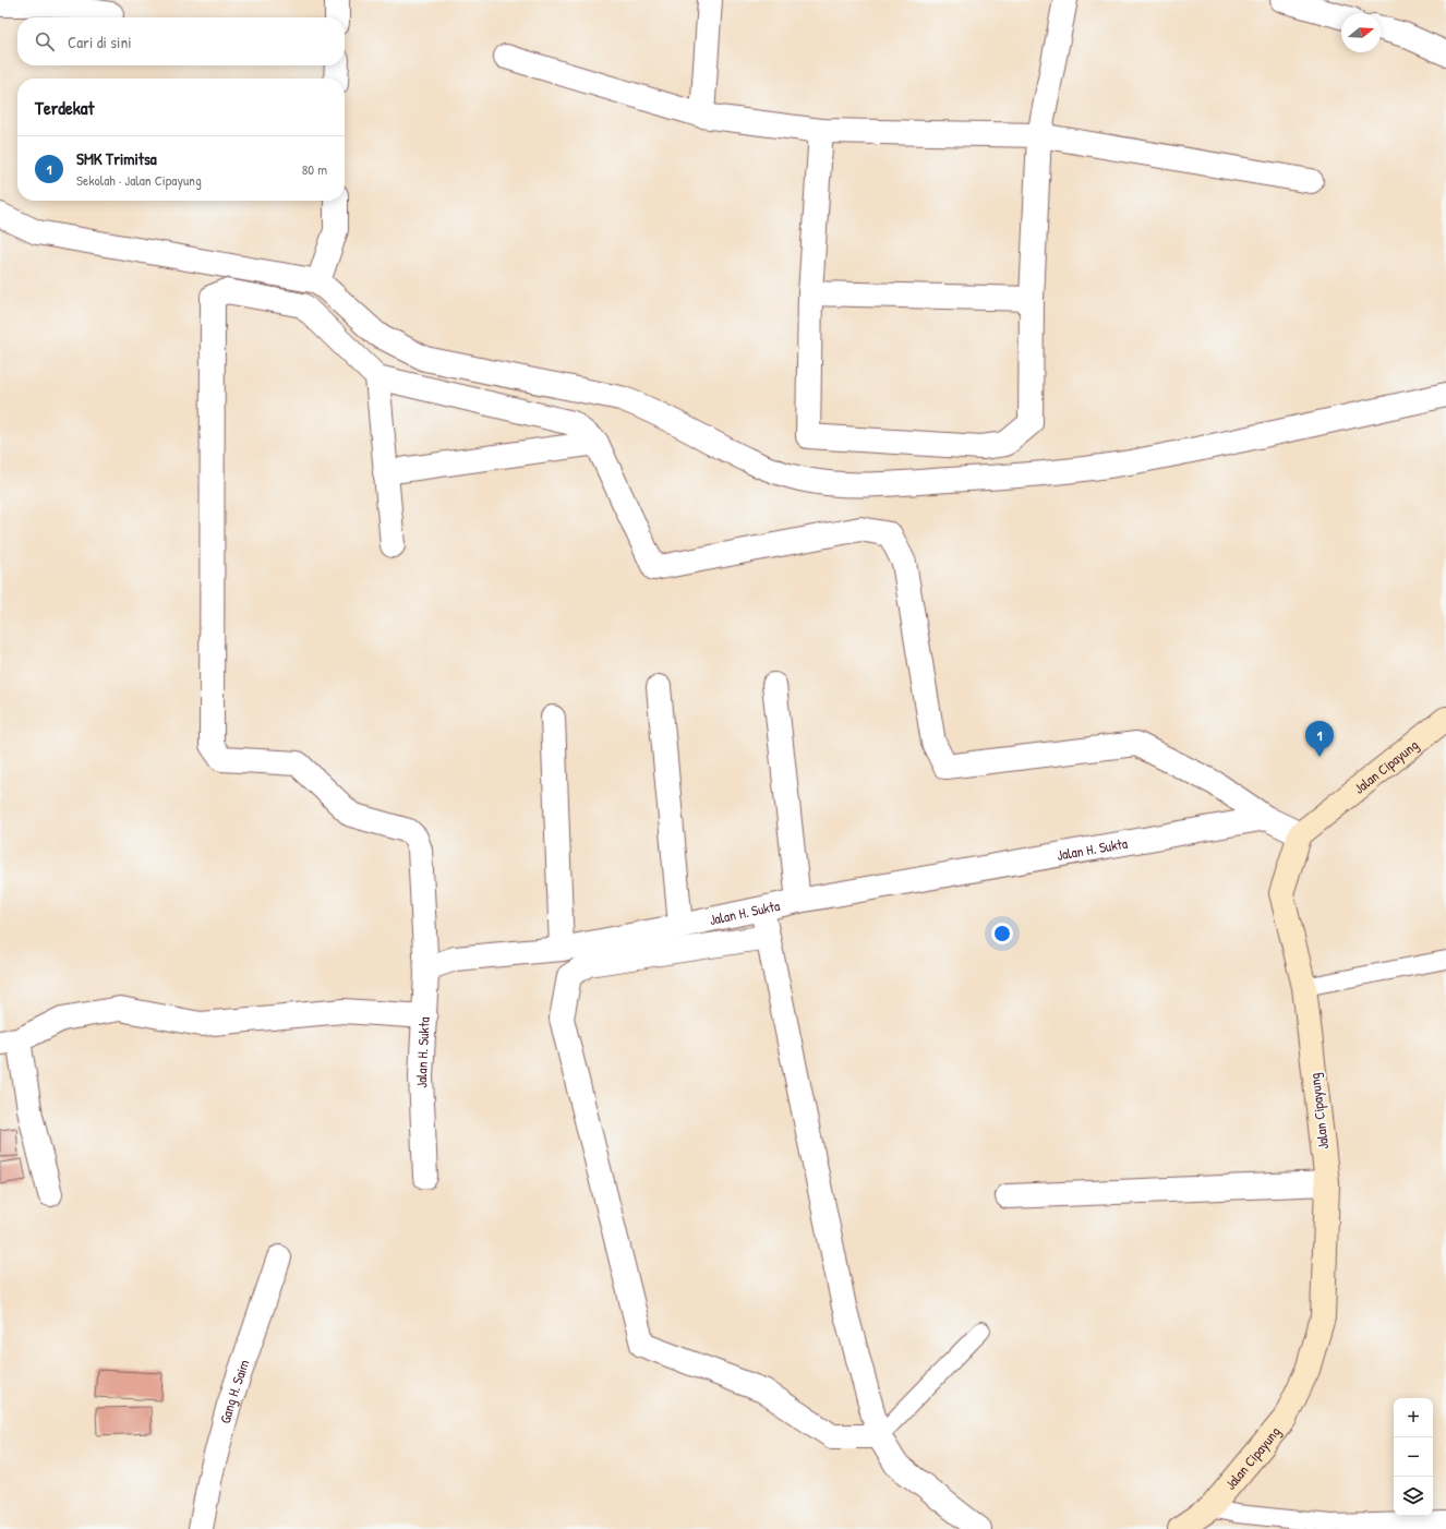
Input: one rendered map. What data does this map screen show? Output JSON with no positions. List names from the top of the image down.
{
  "streets": {
    "main road": ["Jalan Cipayung"],
    "street": ["Jalan H. Sukta", "Gang H. Saim"]
  },
  "north": "right",
  "page": {
    "search": "Cari di sini",
    "heading": "Terdekat",
    "list": [
      {
        "mark": "1",
        "name": "SMK Trimitsa",
        "note": "Sekolah · Jalan Cipayung",
        "value": "80 m"
      }
    ],
    "pins": "1",
    "map_buttons": ["+", "−"]
  }
}
